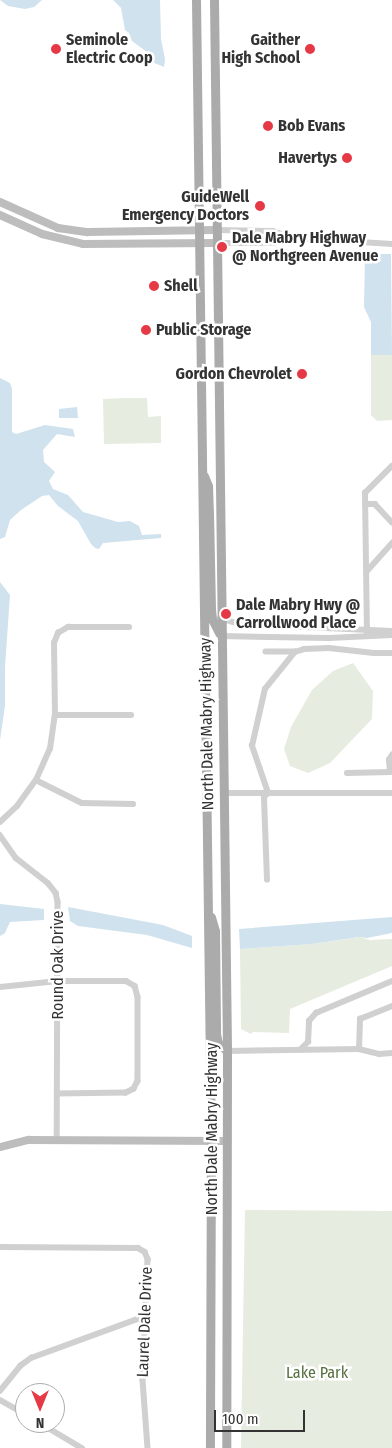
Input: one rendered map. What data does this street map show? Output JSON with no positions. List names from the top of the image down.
{
  "streets": {
    "main road": ["North Dale Mabry Highway"],
    "street": ["Round Oak Drive", "Laurel Dale Drive"]
  },
  "parks": ["Lake Park"],
  "places": [
    "Seminole Electric Coop",
    "Gaither High School",
    "Bob Evans",
    "Havertys",
    "GuideWell Emergency Doctors",
    "Dale Mabry Highway @ Northgreen Avenue",
    "Shell",
    "Public Storage",
    "Gordon Chevrolet",
    "Dale Mabry Hwy @ Carrollwood Place"
  ],
  "scale_bar": "100 m",
  "north": "bottom"
}
